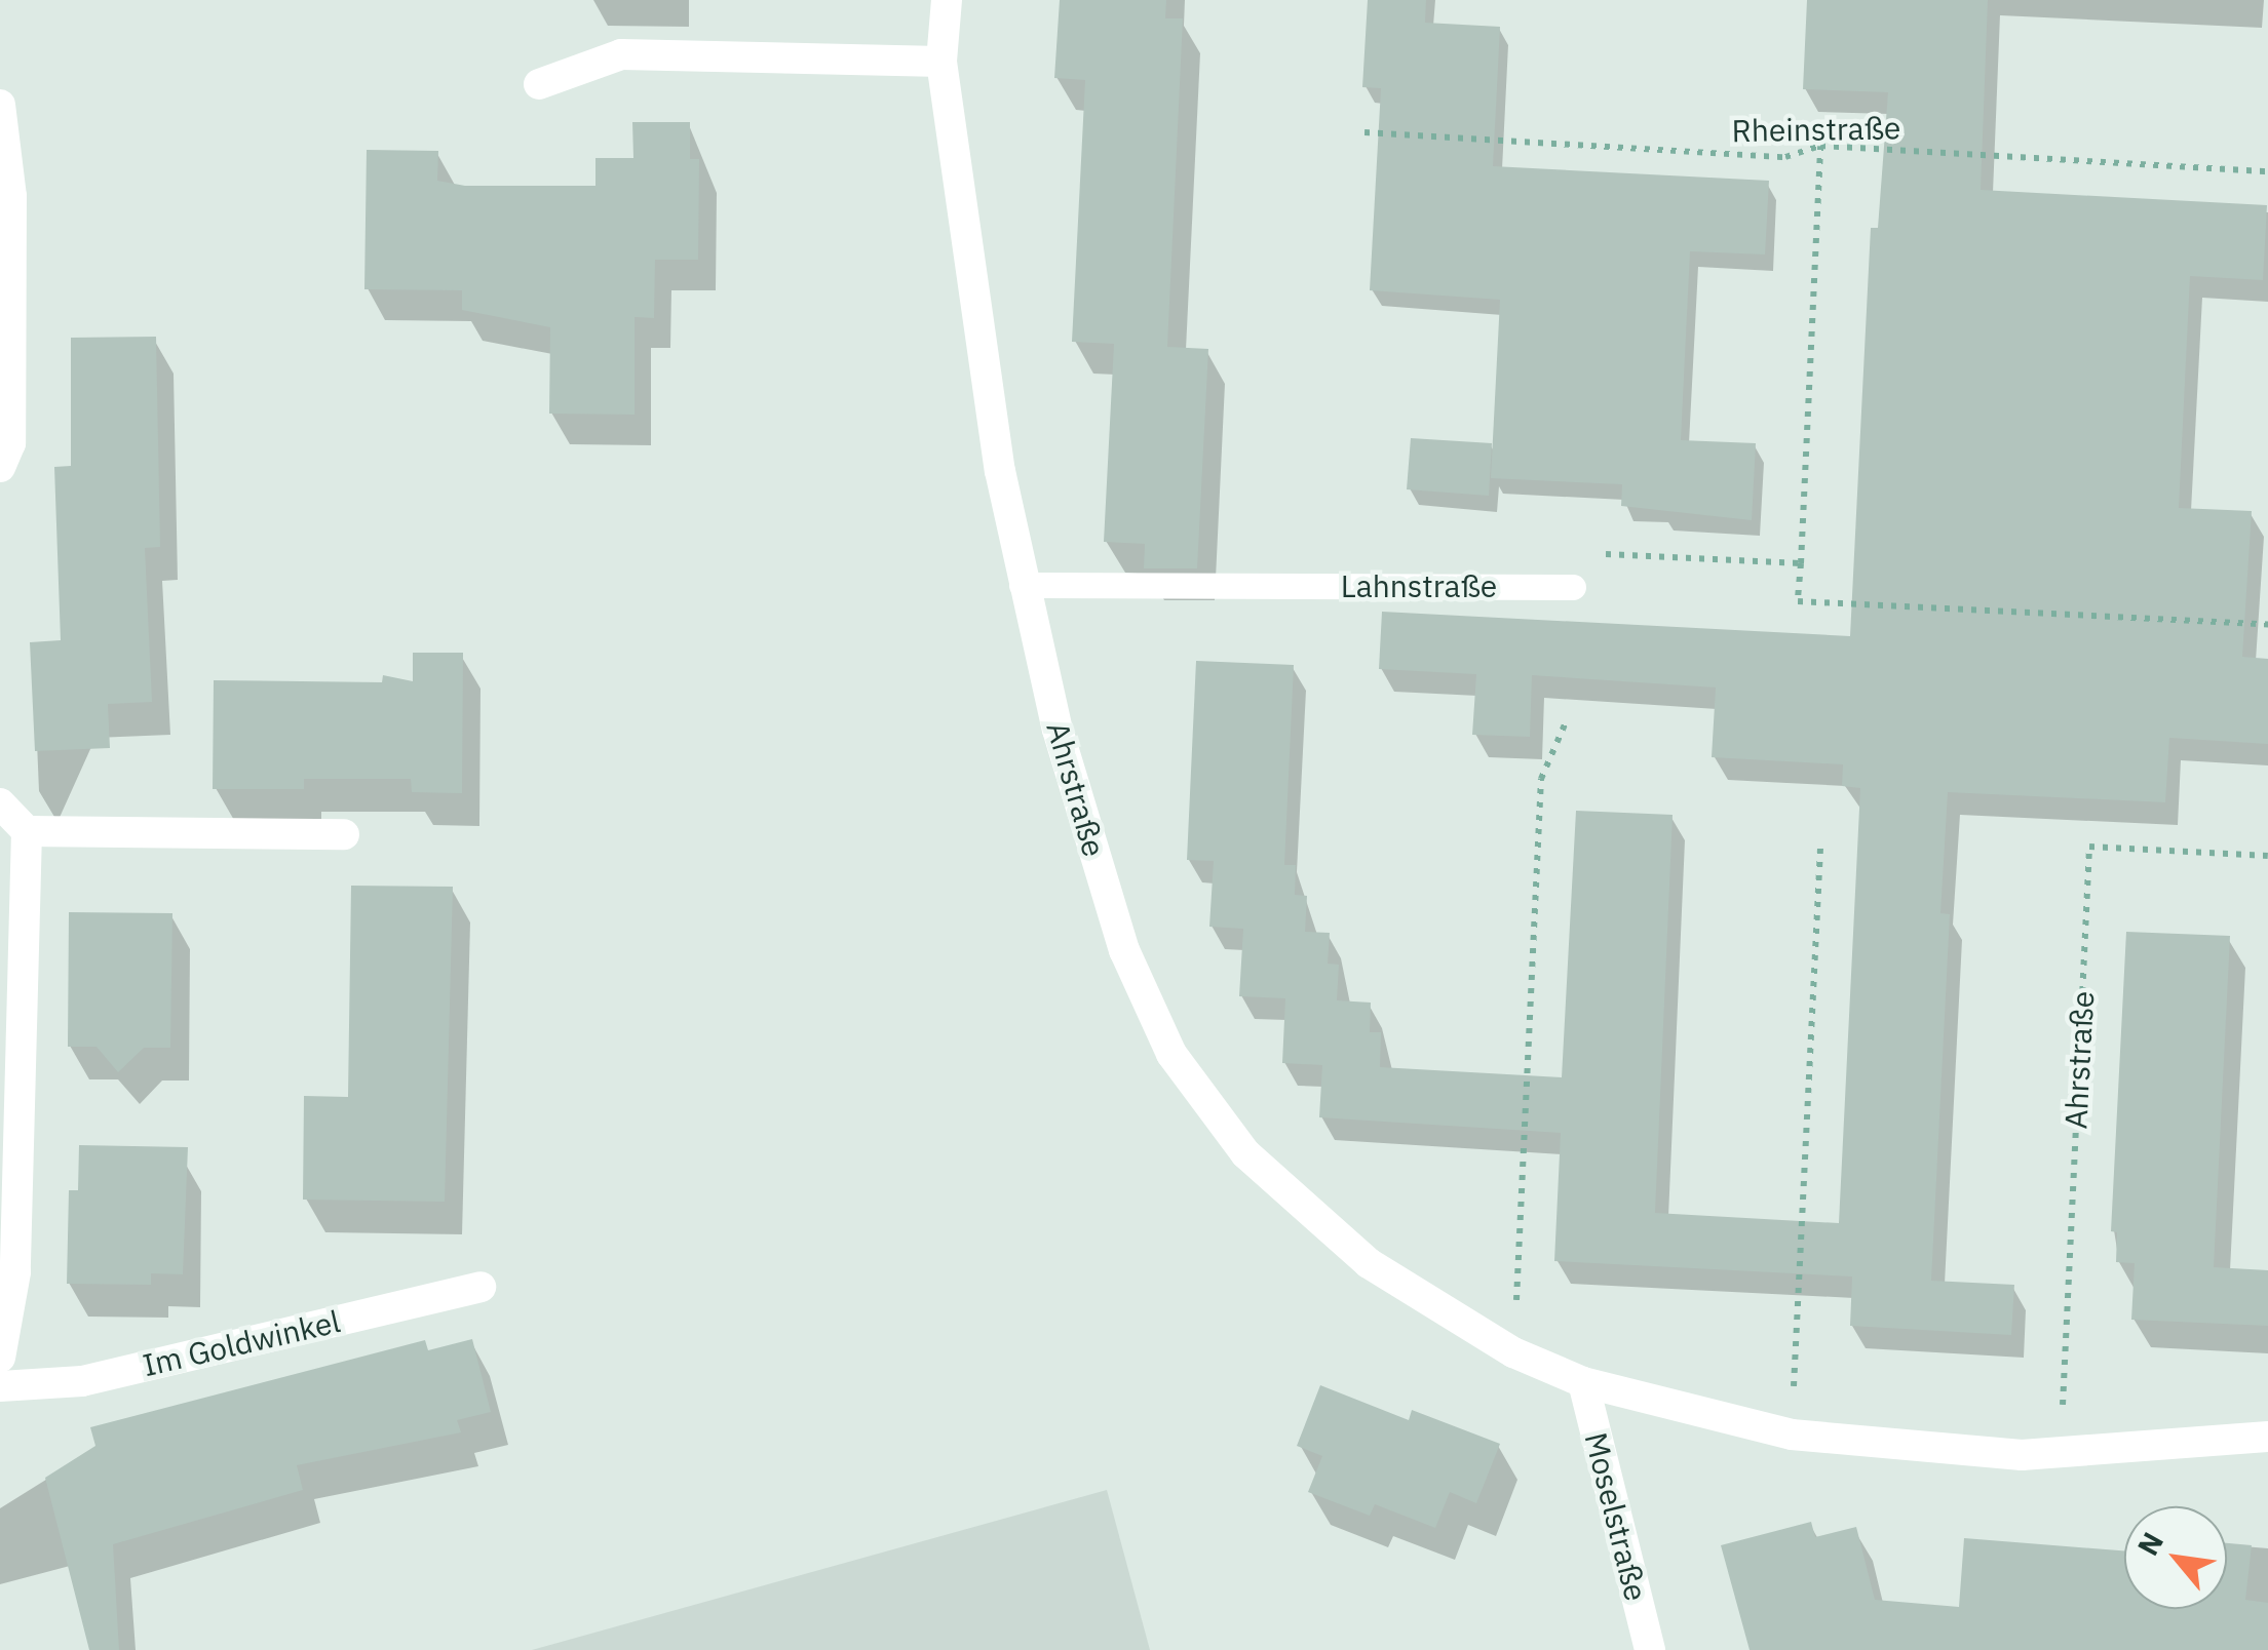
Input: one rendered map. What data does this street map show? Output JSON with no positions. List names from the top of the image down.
{
  "streets": {
    "street": ["Ahrstraße", "Im Goldwinkel", "Moselstraße"],
    "lane": ["Lahnstraße"],
    "path": ["Rheinstraße"]
  },
  "crossings": [
    ["Lahnstraße", "Ahrstraße"],
    ["Ahrstraße", "Moselstraße"]
  ],
  "north": "top left"
}
